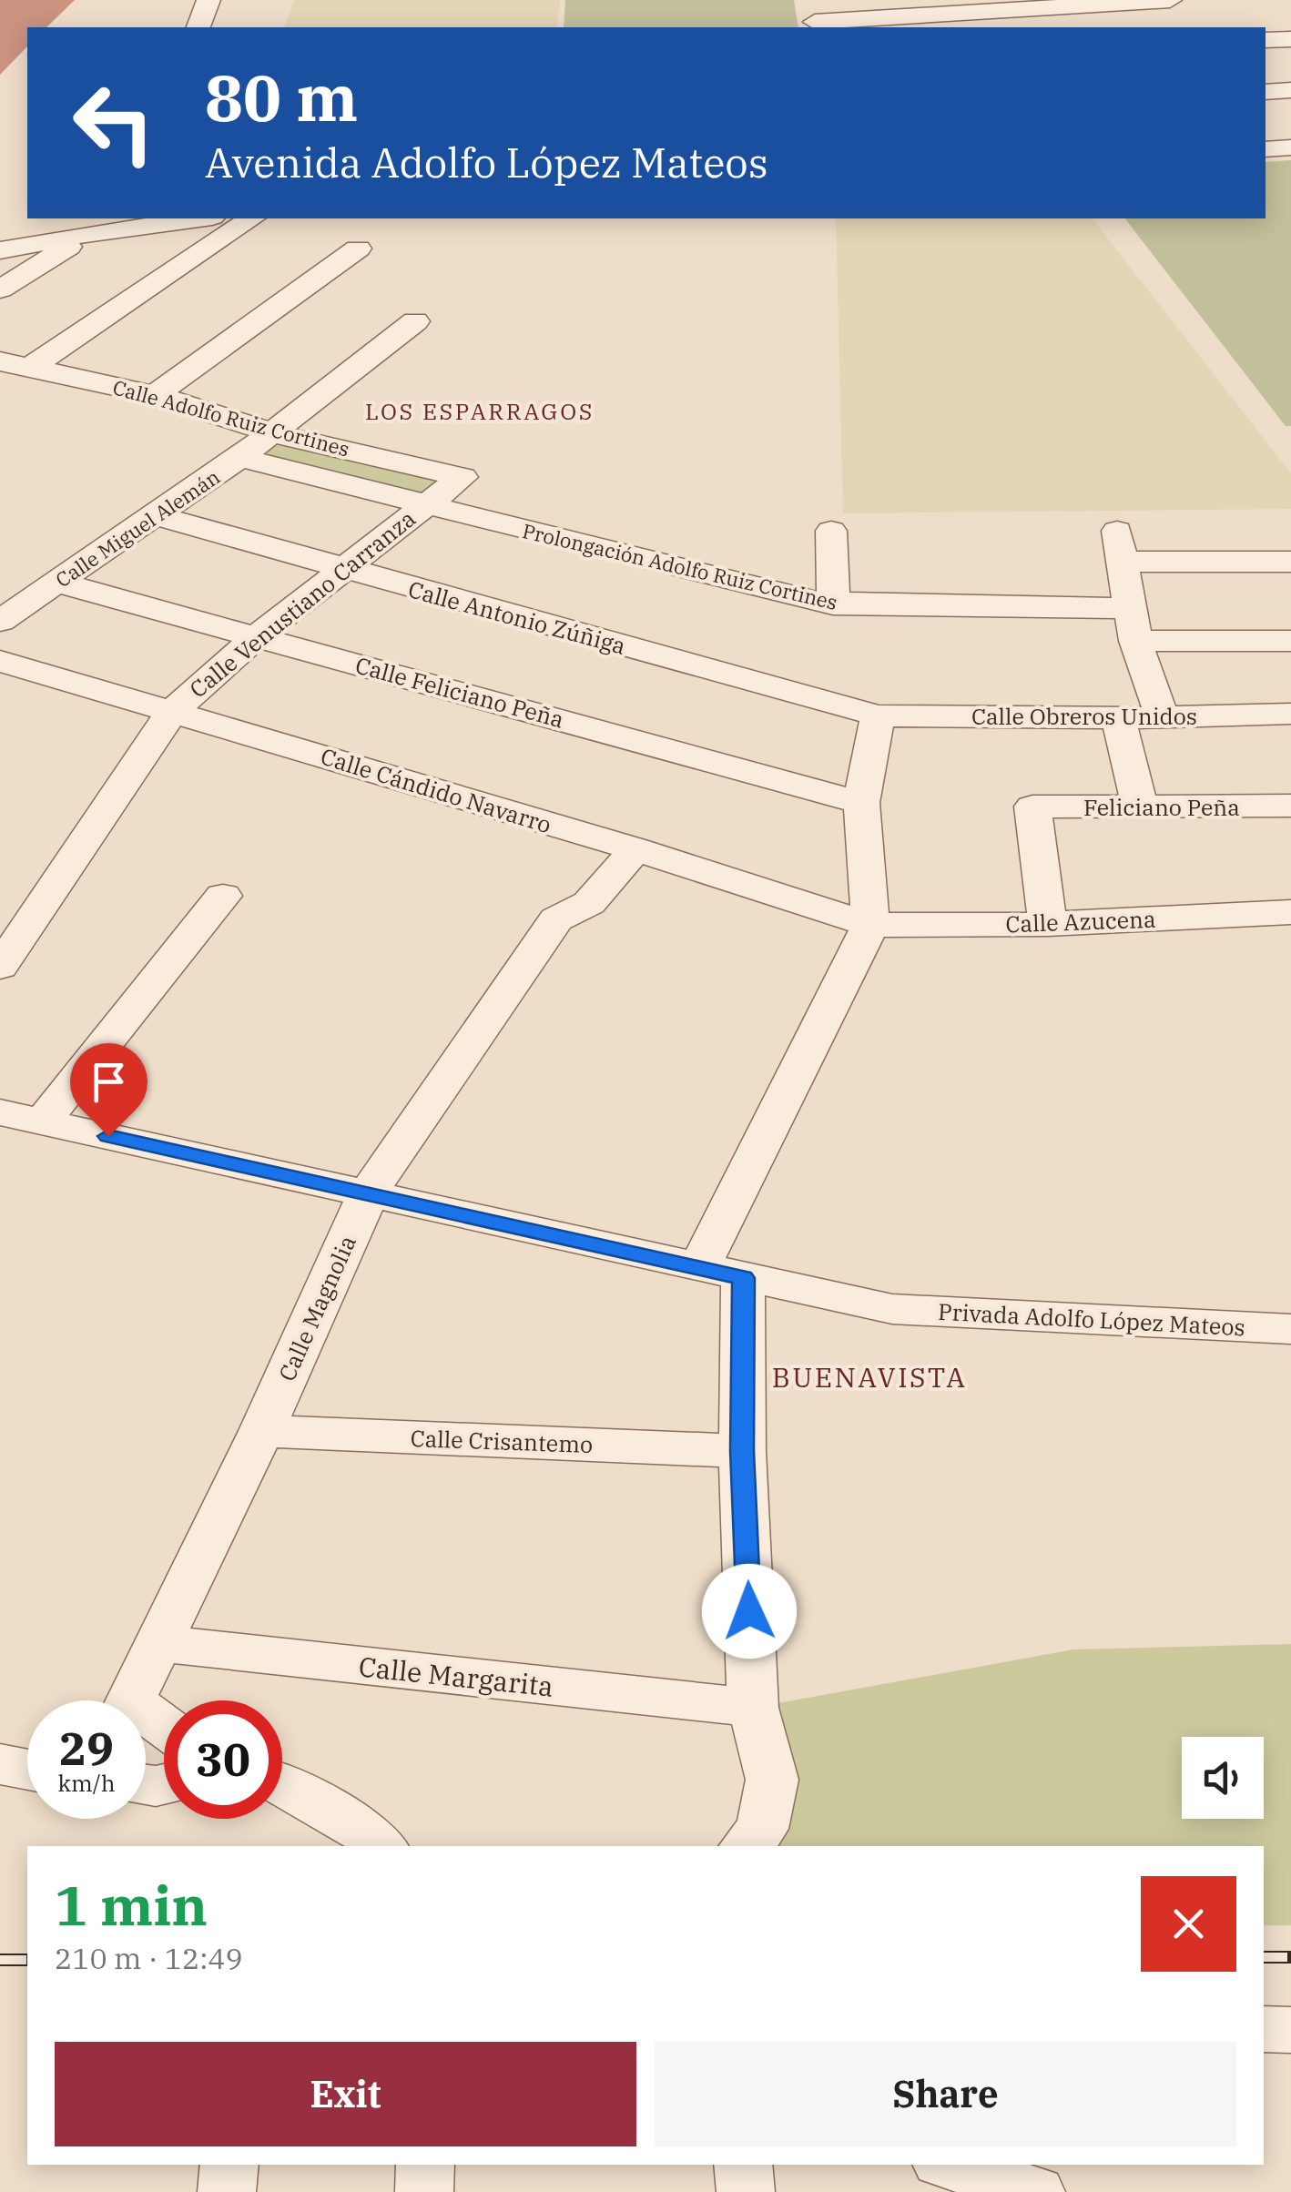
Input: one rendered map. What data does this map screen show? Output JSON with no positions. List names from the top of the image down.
{
  "streets": {
    "street": [
      "Calle Adolfo Ruiz Cortines",
      "Calle Miguel Alemán",
      "Prolongación Adolfo Ruiz Cortines",
      "Calle Venustiano Carranza",
      "Calle Antonio Zúñiga",
      "Calle Feliciano Peña",
      "Calle Obreros Unidos",
      "Calle Cándido Navarro",
      "Feliciano Peña",
      "Calle Azucena",
      "Calle Magnolia",
      "Privada Adolfo López Mateos",
      "Calle Crisantemo",
      "Calle Margarita"
    ]
  },
  "crossings": [
    ["Calle Adolfo Ruiz Cortines", "Calle Miguel Alemán"],
    ["Calle Adolfo Ruiz Cortines", "Calle Venustiano Carranza"],
    ["Calle Miguel Alemán", "Prolongación Adolfo Ruiz Cortines"],
    ["Calle Miguel Alemán", "Calle Antonio Zúñiga"],
    ["Calle Miguel Alemán", "Calle Feliciano Peña"],
    ["Prolongación Adolfo Ruiz Cortines", "Calle Venustiano Carranza"],
    ["Calle Venustiano Carranza", "Calle Antonio Zúñiga"],
    ["Calle Venustiano Carranza", "Calle Feliciano Peña"],
    ["Calle Venustiano Carranza", "Calle Cándido Navarro"],
    ["Calle Antonio Zúñiga", "Calle Obreros Unidos"],
    ["Calle Cándido Navarro", "Calle Azucena"],
    ["Calle Cándido Navarro", "Calle Magnolia"],
    ["Feliciano Peña", "Calle Azucena"],
    ["Calle Magnolia", "Privada Adolfo López Mateos"],
    ["Calle Magnolia", "Calle Crisantemo"],
    ["Calle Magnolia", "Calle Margarita"]
  ],
  "districts": ["LOS ESPARRAGOS", "BUENAVISTA"],
  "page": {
    "turn": ["80 m", "Avenida Adolfo López Mateos"],
    "speed": "29 km/h",
    "limit": "30",
    "heading": ["1 min", "210 m · 12:49"],
    "buttons": ["Exit", "Share"]
  }
}
